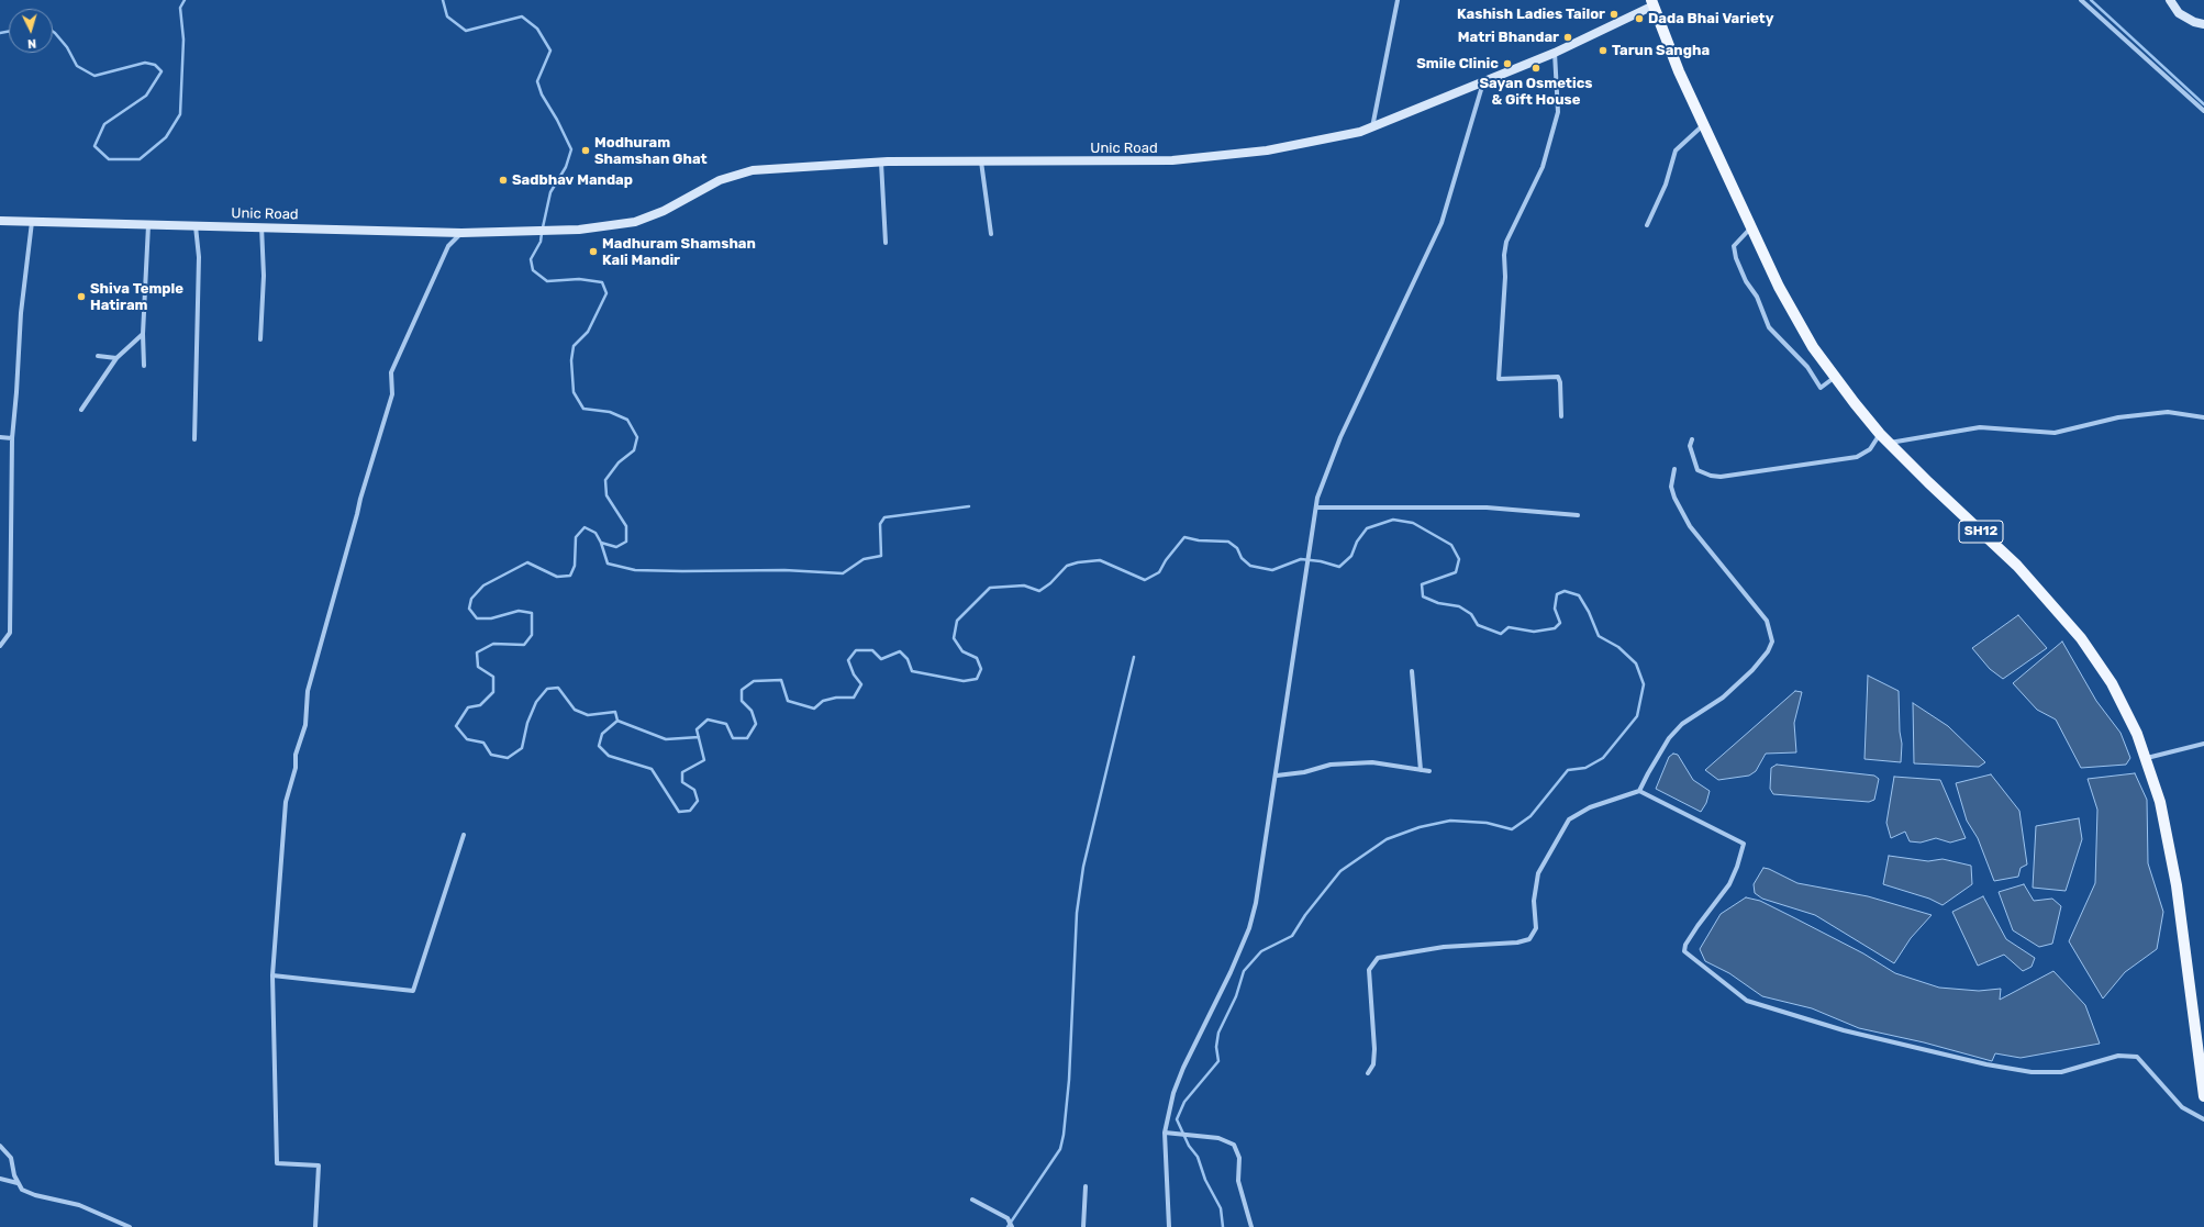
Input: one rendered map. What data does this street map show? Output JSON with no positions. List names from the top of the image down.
{
  "streets": {
    "main road": ["Unic Road", "SH12"]
  },
  "crossings": [
    ["Unic Road", "SH12"]
  ],
  "places": [
    "Kashish Ladies Tailor",
    "Dada Bhai Variety",
    "Matri Bhandar",
    "Tarun Sangha",
    "Smile Clinic",
    "Sayan Osmetics & Gift House",
    "Modhuram Shamshan Ghat",
    "Sadbhav Mandap",
    "Madhuram Shamshan Kali Mandir",
    "Shiva Temple Hatiram"
  ],
  "north": "bottom"
}
